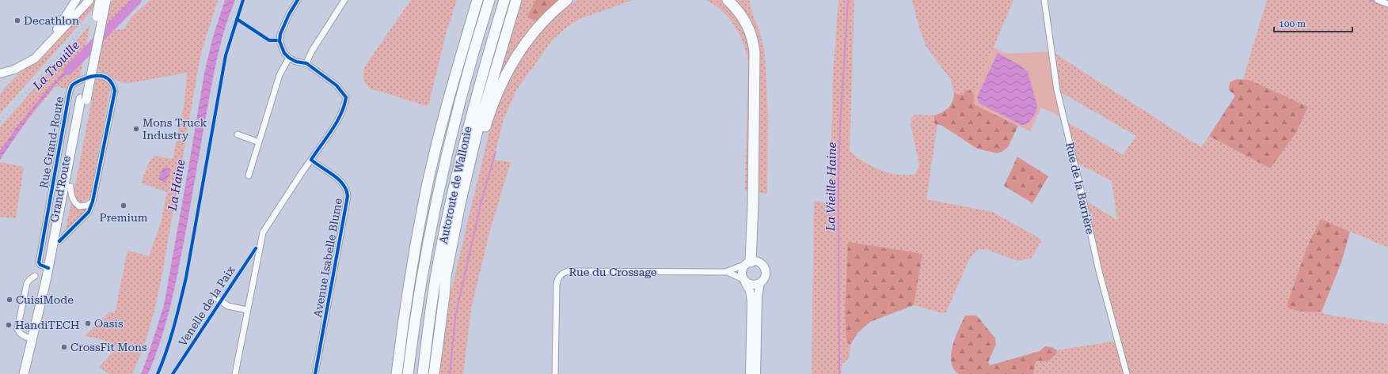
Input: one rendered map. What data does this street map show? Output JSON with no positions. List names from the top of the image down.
{
  "streets": {
    "highway": ["Autoroute de Wallonie"],
    "main road": ["Grand'Route"],
    "street": [
      "Rue Grand-Route",
      "Rue de la Barrière",
      "Avenue Isabelle Blume",
      "Rue du Crossage"
    ],
    "cycle path": ["Venelle de la Paix"]
  },
  "crossings": [
    ["Rue Grand-Route", "Grand'Route"]
  ],
  "water": ["La Trouille", "La Haine", "La Vieille Haine"],
  "places": [
    "Decathlon",
    "Mons Truck Industry",
    "Premium",
    "CuisiMode",
    "Oasis",
    "HandiTECH",
    "CrossFit Mons"
  ],
  "scale_bar": "100 m"
}
